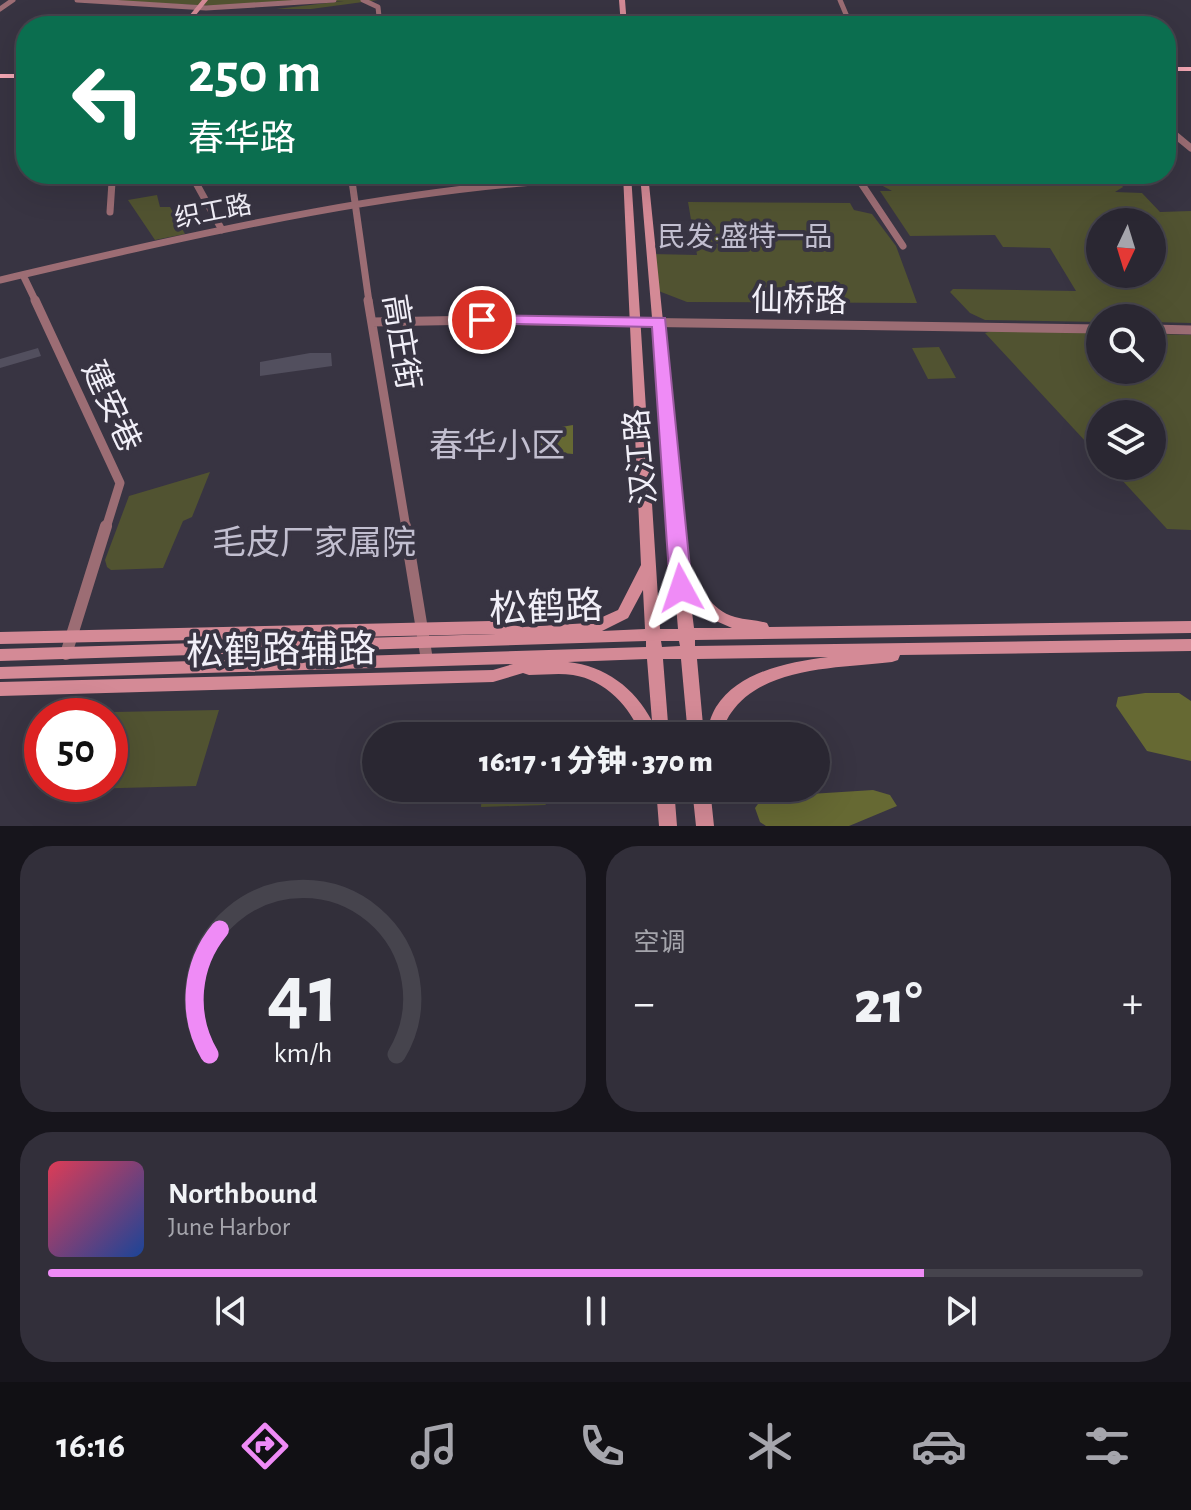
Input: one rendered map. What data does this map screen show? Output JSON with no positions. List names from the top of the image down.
{
  "streets": {
    "main road": ["汉江路", "松鹤路", "松鹤路辅路"],
    "street": [
      "织工路",
      "仙桥路",
      "高庄街",
      "建安巷"
    ]
  },
  "crossings": [
    ["织工路", "高庄街"],
    ["织工路", "建安巷"],
    ["仙桥路", "高庄街"],
    ["仙桥路", "汉江路"],
    ["高庄街", "松鹤路"],
    ["高庄街", "松鹤路辅路"],
    ["建安巷", "松鹤路"],
    ["建安巷", "松鹤路辅路"],
    ["汉江路", "松鹤路"],
    ["松鹤路", "松鹤路辅路"]
  ],
  "districts": ["民发·盛特一品", "春华小区", "毛皮厂家属院"],
  "north": "bottom",
  "page": {
    "turn": ["250 m", "春华路"],
    "limit": "50",
    "trip": "16:17 · 1 分钟 · 370 m",
    "tile": "空调",
    "heat": ["−", "21°", "+"],
    "song": ["Northbound", "June Harbor"],
    "tabs": "16:16",
    "gauge": ["41", "km/h"]
  }
}
